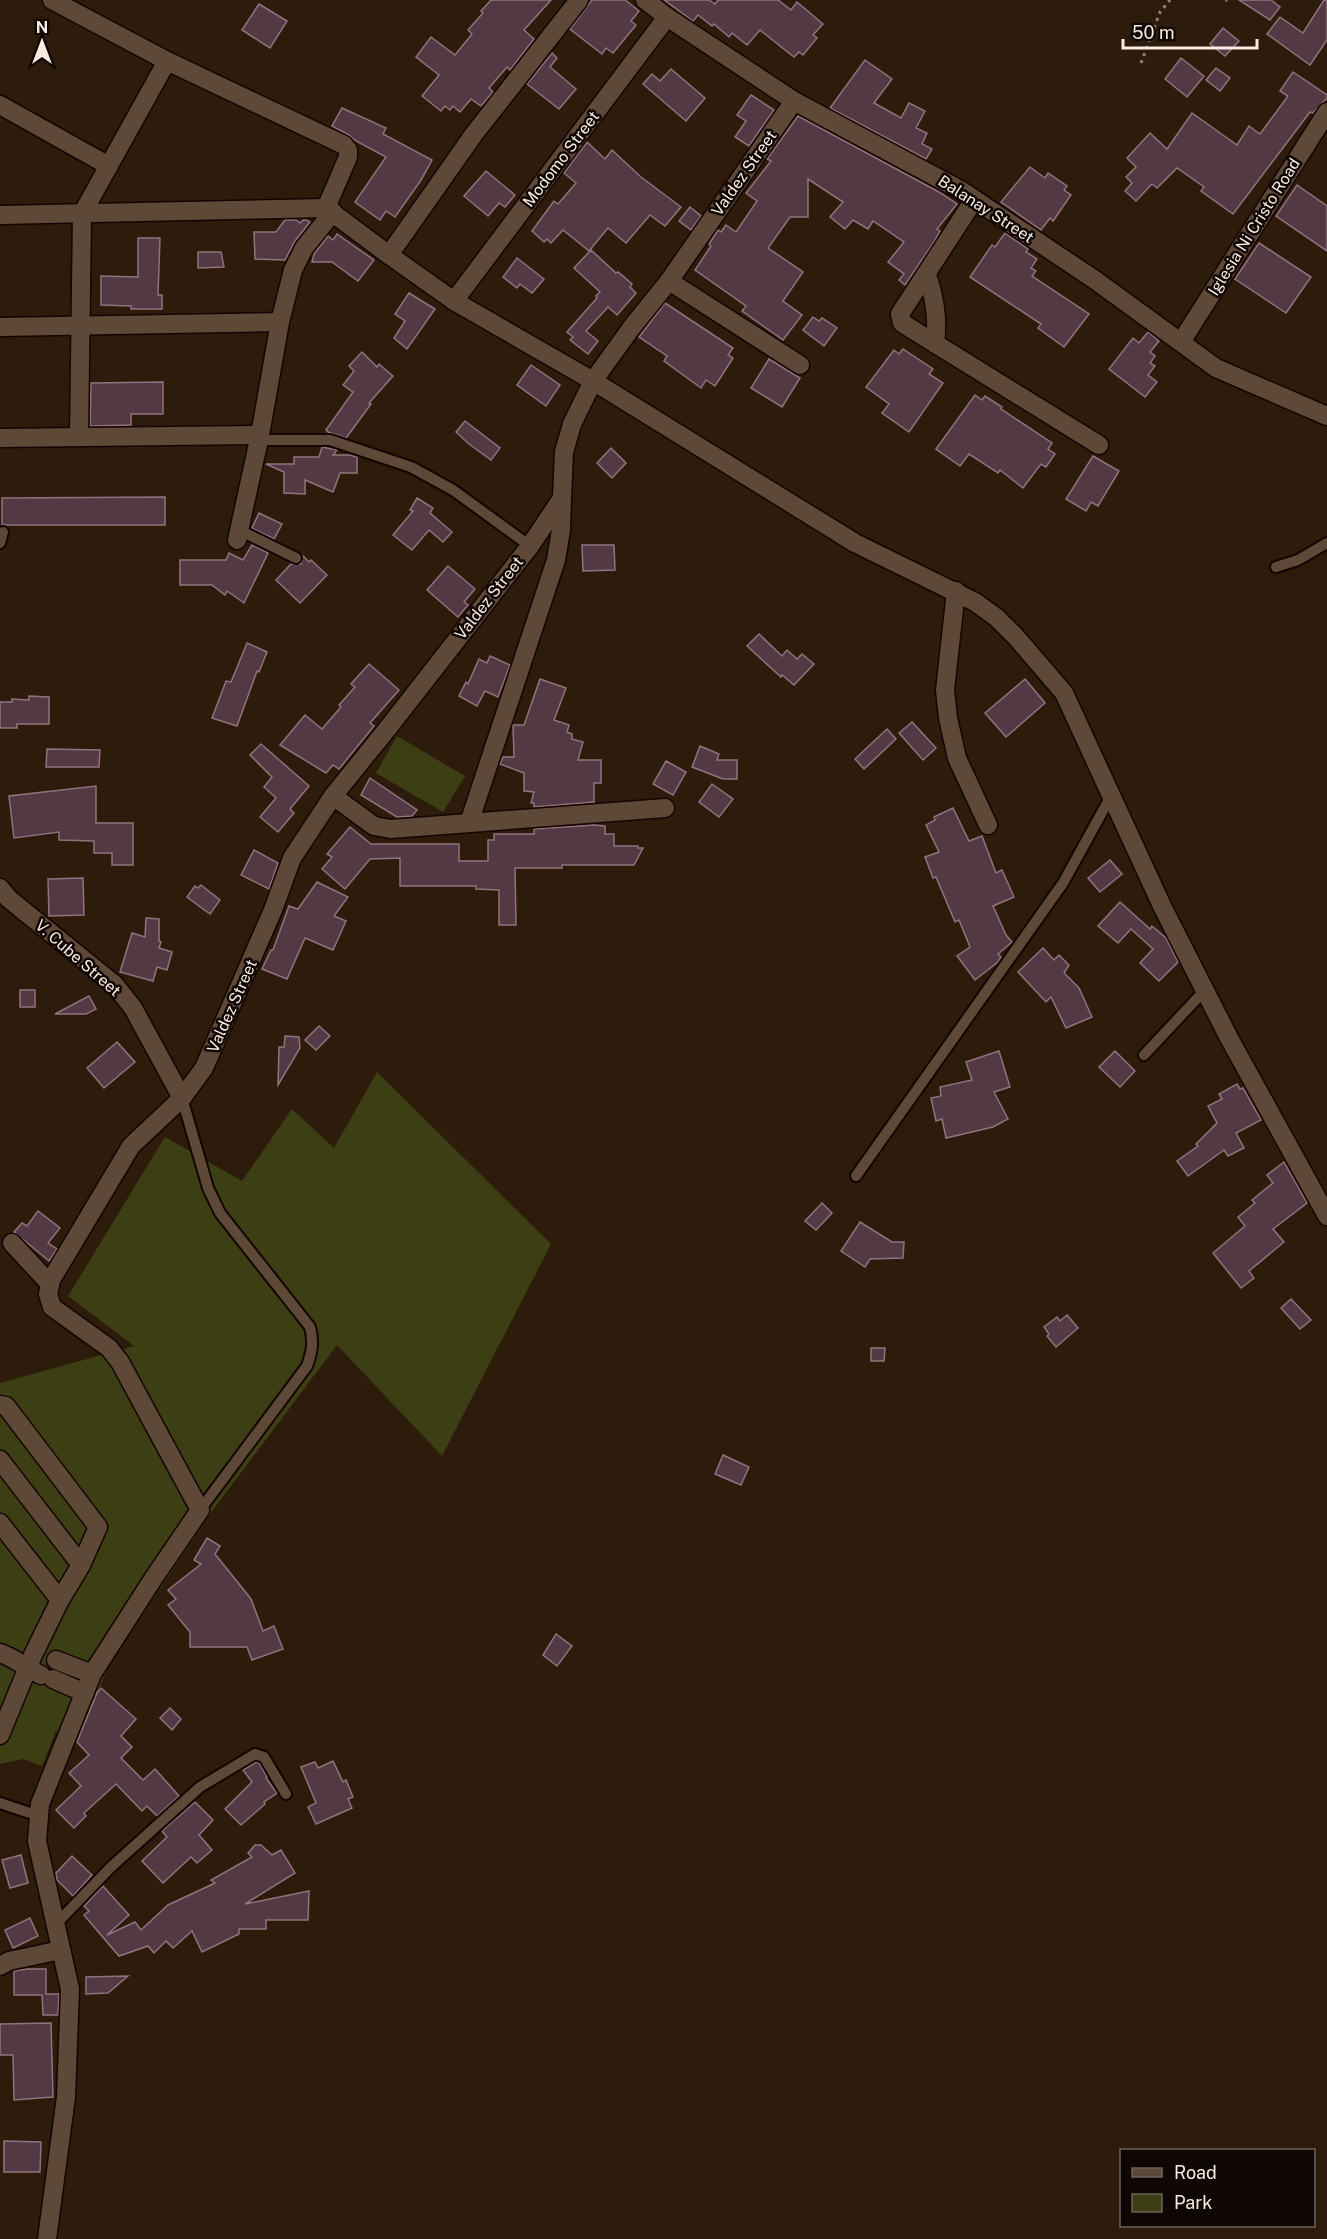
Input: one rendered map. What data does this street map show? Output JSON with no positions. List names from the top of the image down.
{
  "streets": {
    "street": [
      "Modomo Street",
      "Valdez Street",
      "Balanay Street",
      "Iglesia Ni Cristo Road",
      "V. Cube Street"
    ]
  },
  "crossings": [
    ["Modomo Street", "Balanay Street"],
    ["Valdez Street", "Balanay Street"],
    ["Valdez Street", "V. Cube Street"],
    ["Balanay Street", "Iglesia Ni Cristo Road"]
  ],
  "legend": ["Road", "Park"],
  "scale_bar": "50 m",
  "north": "top"
}
